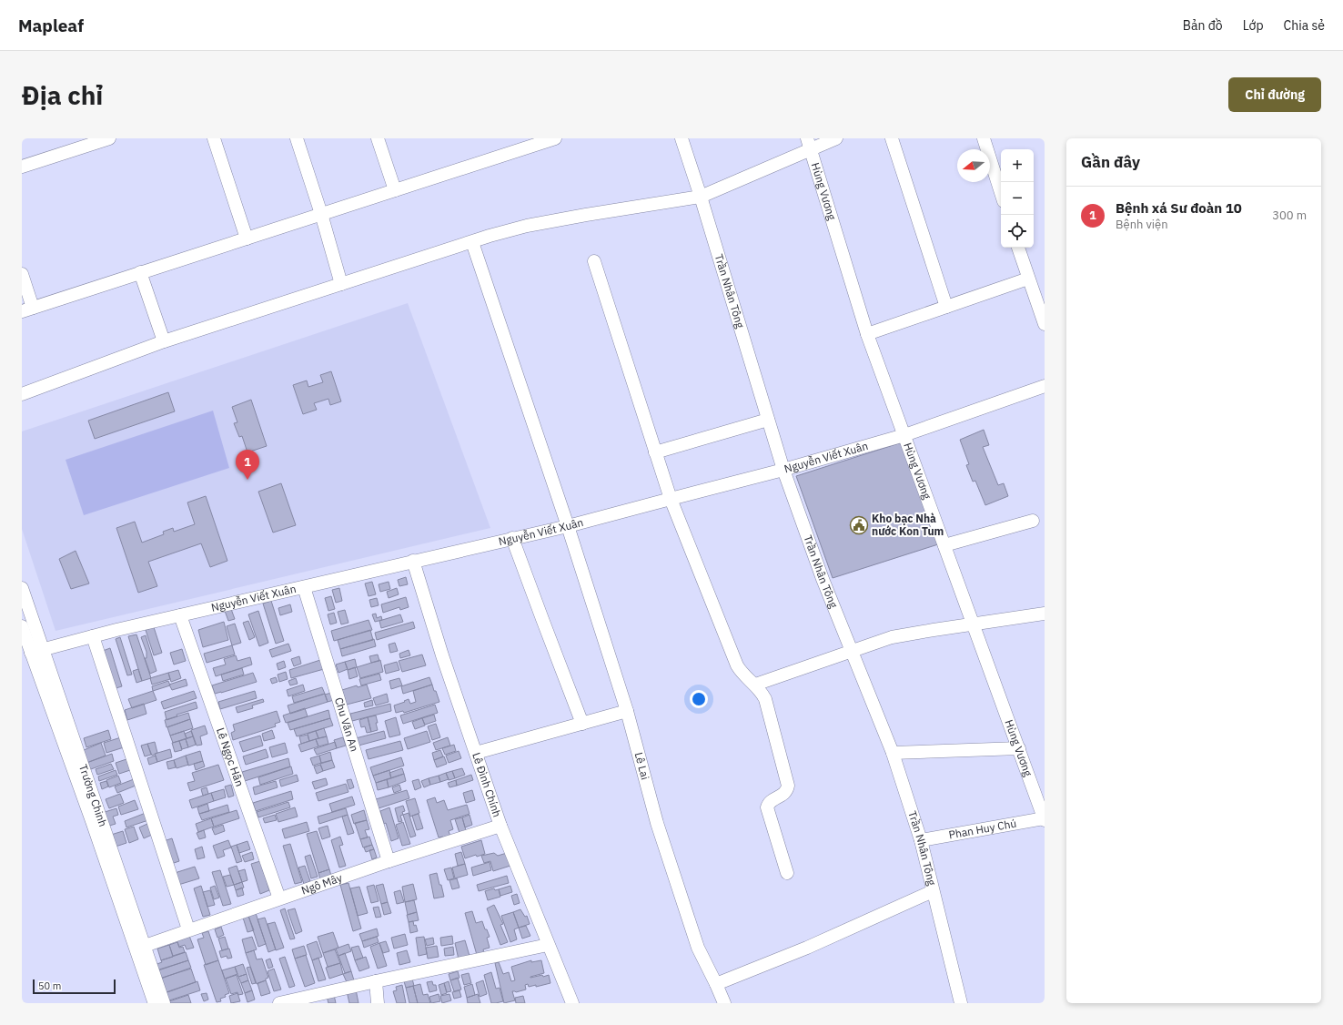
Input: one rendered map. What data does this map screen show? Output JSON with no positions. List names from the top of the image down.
{
  "streets": {
    "street": [
      "Hùng Vương",
      "Trần Nhân Tông",
      "Nguyễn Viết Xuân",
      "Chu Văn An",
      "Lê Ngọc Hân",
      "Lê Lai",
      "Lê Đình Chính",
      "Trường Chinh",
      "Phan Huy Chú",
      "Ngô Mây"
    ]
  },
  "crossings": [
    ["Hùng Vương", "Nguyễn Viết Xuân"],
    ["Hùng Vương", "Phan Huy Chú"],
    ["Trần Nhân Tông", "Nguyễn Viết Xuân"],
    ["Trần Nhân Tông", "Phan Huy Chú"],
    ["Nguyễn Viết Xuân", "Chu Văn An"],
    ["Nguyễn Viết Xuân", "Lê Ngọc Hân"],
    ["Nguyễn Viết Xuân", "Lê Lai"],
    ["Nguyễn Viết Xuân", "Lê Đình Chính"],
    ["Nguyễn Viết Xuân", "Trường Chinh"],
    ["Chu Văn An", "Ngô Mây"],
    ["Lê Ngọc Hân", "Ngô Mây"],
    ["Lê Đình Chính", "Ngô Mây"],
    ["Trường Chinh", "Ngô Mây"]
  ],
  "places": {
    "public building": ["Kho bạc Nhà nước Kon Tum"]
  },
  "scale_bar": "50 m",
  "north": "left",
  "page": {
    "header": "Mapleaf",
    "nav": ["Bản đồ", "Lớp", "Chia sẻ"],
    "buttons": "Chỉ đường",
    "title": "Địa chỉ",
    "heading": "Gần đây",
    "map_buttons": ["+", "−"],
    "list": [
      {
        "mark": "1",
        "name": "Bệnh xá Sư đoàn 10",
        "note": "Bệnh viện",
        "value": "300 m"
      }
    ],
    "pins": "1",
    "scale": "50 m"
  }
}
